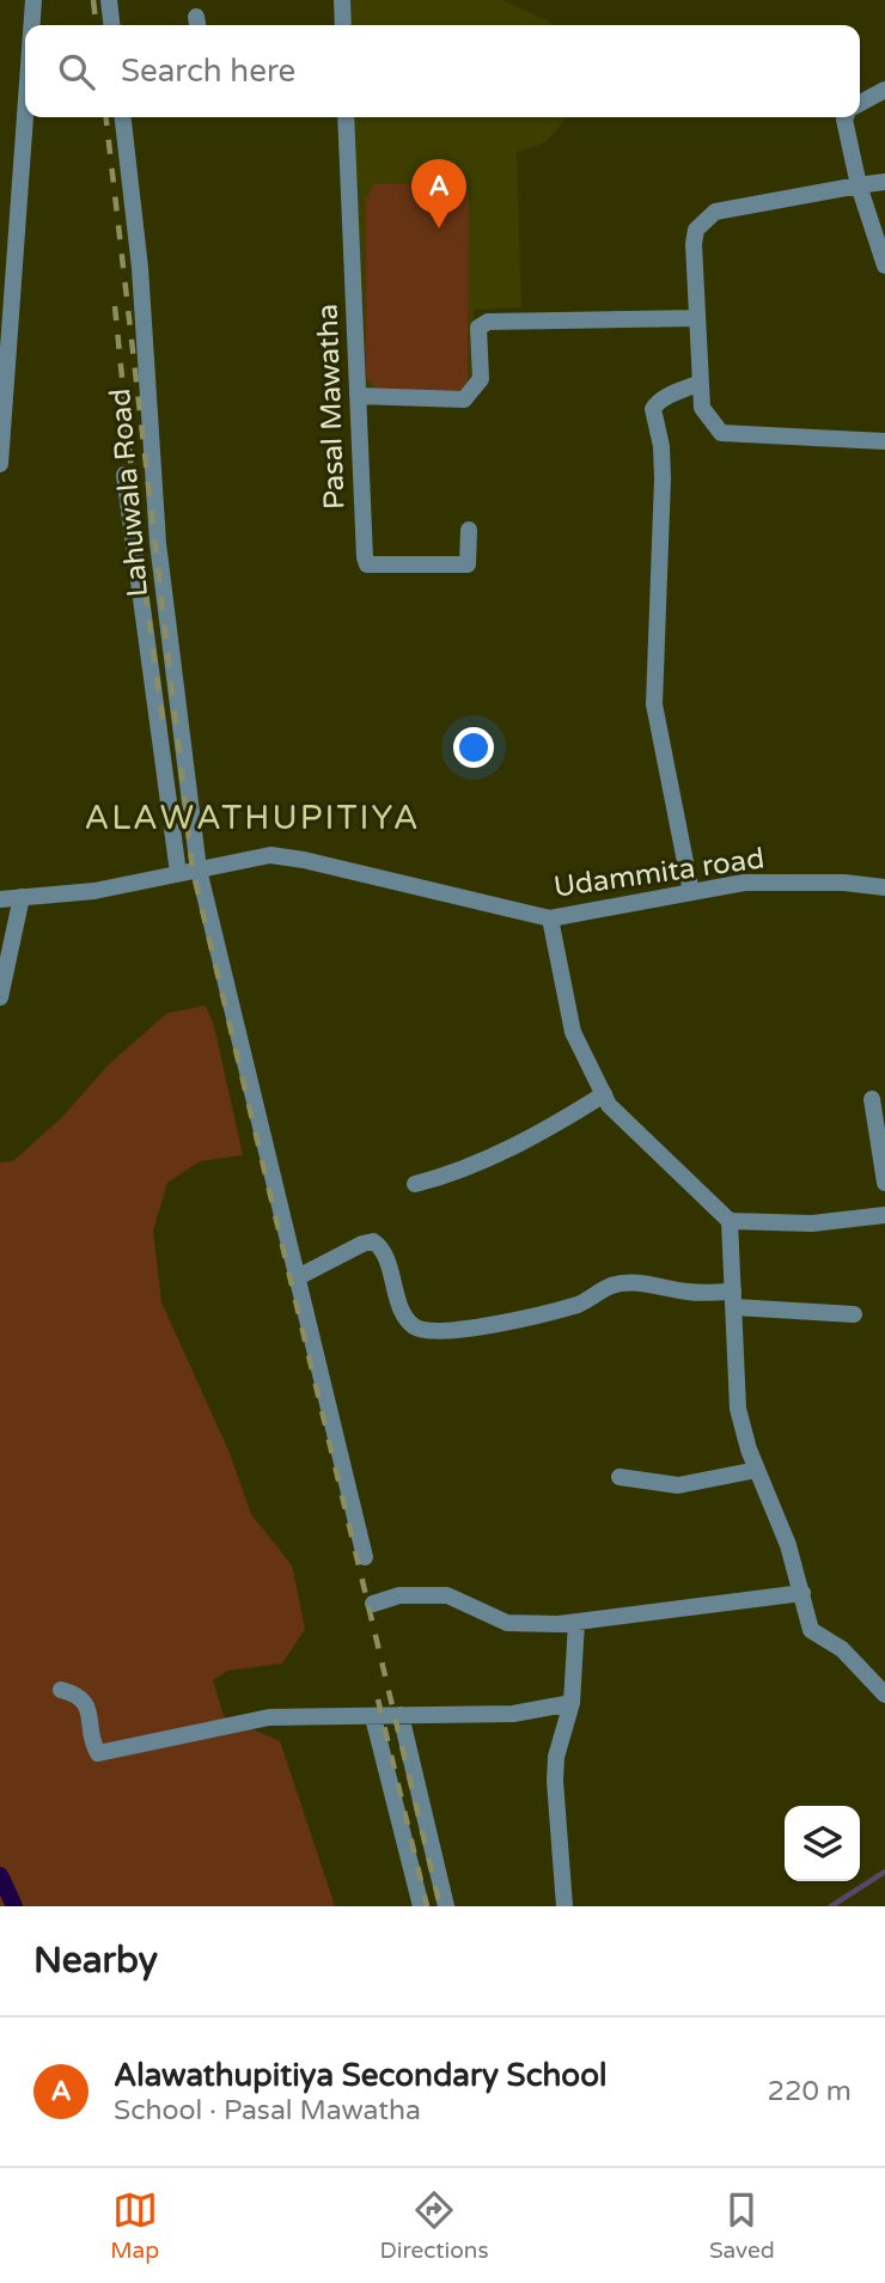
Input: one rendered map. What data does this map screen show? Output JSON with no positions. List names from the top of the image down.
{
  "streets": {
    "street": ["Pasal Mawatha", "Lahuwala Road", "Udammita road"]
  },
  "crossings": [
    ["Lahuwala Road", "Udammita road"]
  ],
  "districts": ["ALAWATHUPITIYA"],
  "page": {
    "search": "Search here",
    "pins": "A",
    "heading": "Nearby",
    "list": [
      {
        "mark": "A",
        "name": "Alawathupitiya Secondary School",
        "note": "School · Pasal Mawatha",
        "value": "220 m"
      }
    ],
    "nav": ["Map", "Directions", "Saved"]
  }
}
